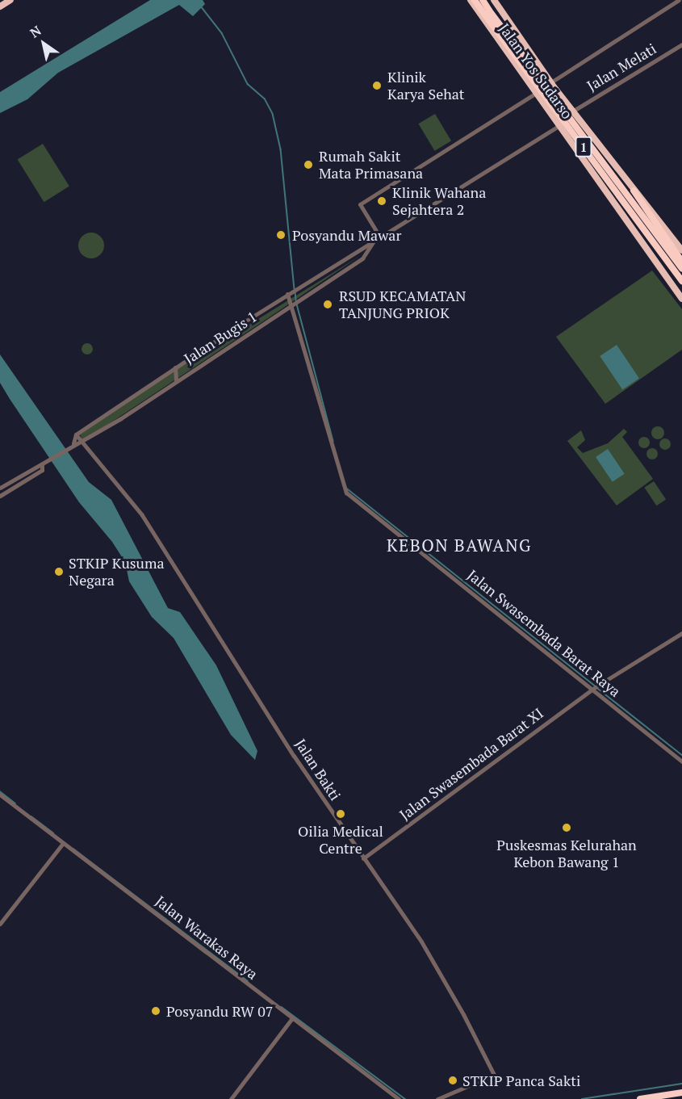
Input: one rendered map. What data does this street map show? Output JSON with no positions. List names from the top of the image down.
{
  "streets": {
    "highway": ["Jalan Yos Sudarso", "1"],
    "street": [
      "Jalan Melati",
      "Jalan Bugis 1",
      "Jalan Swasembada Barat Raya",
      "Jalan Swasembada Barat XI",
      "Jalan Bakti",
      "Jalan Warakas Raya"
    ]
  },
  "crossings": [
    ["Jalan Melati", "Jalan Yos Sudarso"],
    ["Jalan Yos Sudarso", "Jalan Bugis 1"],
    ["Jalan Bugis 1", "Jalan Swasembada Barat Raya"],
    ["Jalan Bugis 1", "Jalan Bakti"],
    ["Jalan Swasembada Barat Raya", "Jalan Swasembada Barat XI"],
    ["Jalan Swasembada Barat XI", "Jalan Bakti"]
  ],
  "districts": ["KEBON BAWANG"],
  "places": [
    "Klinik Karya Sehat",
    "Rumah Sakit Mata Primasana",
    "Klinik Wahana Sejahtera 2",
    "Posyandu Mawar",
    "RSUD KECAMATAN TANJUNG PRIOK",
    "STKIP Kusuma Negara",
    "Oilia Medical Centre",
    "Puskesmas Kelurahan Kebon Bawang 1",
    "Posyandu RW 07",
    "STKIP Panca Sakti"
  ],
  "north": "top left"
}
